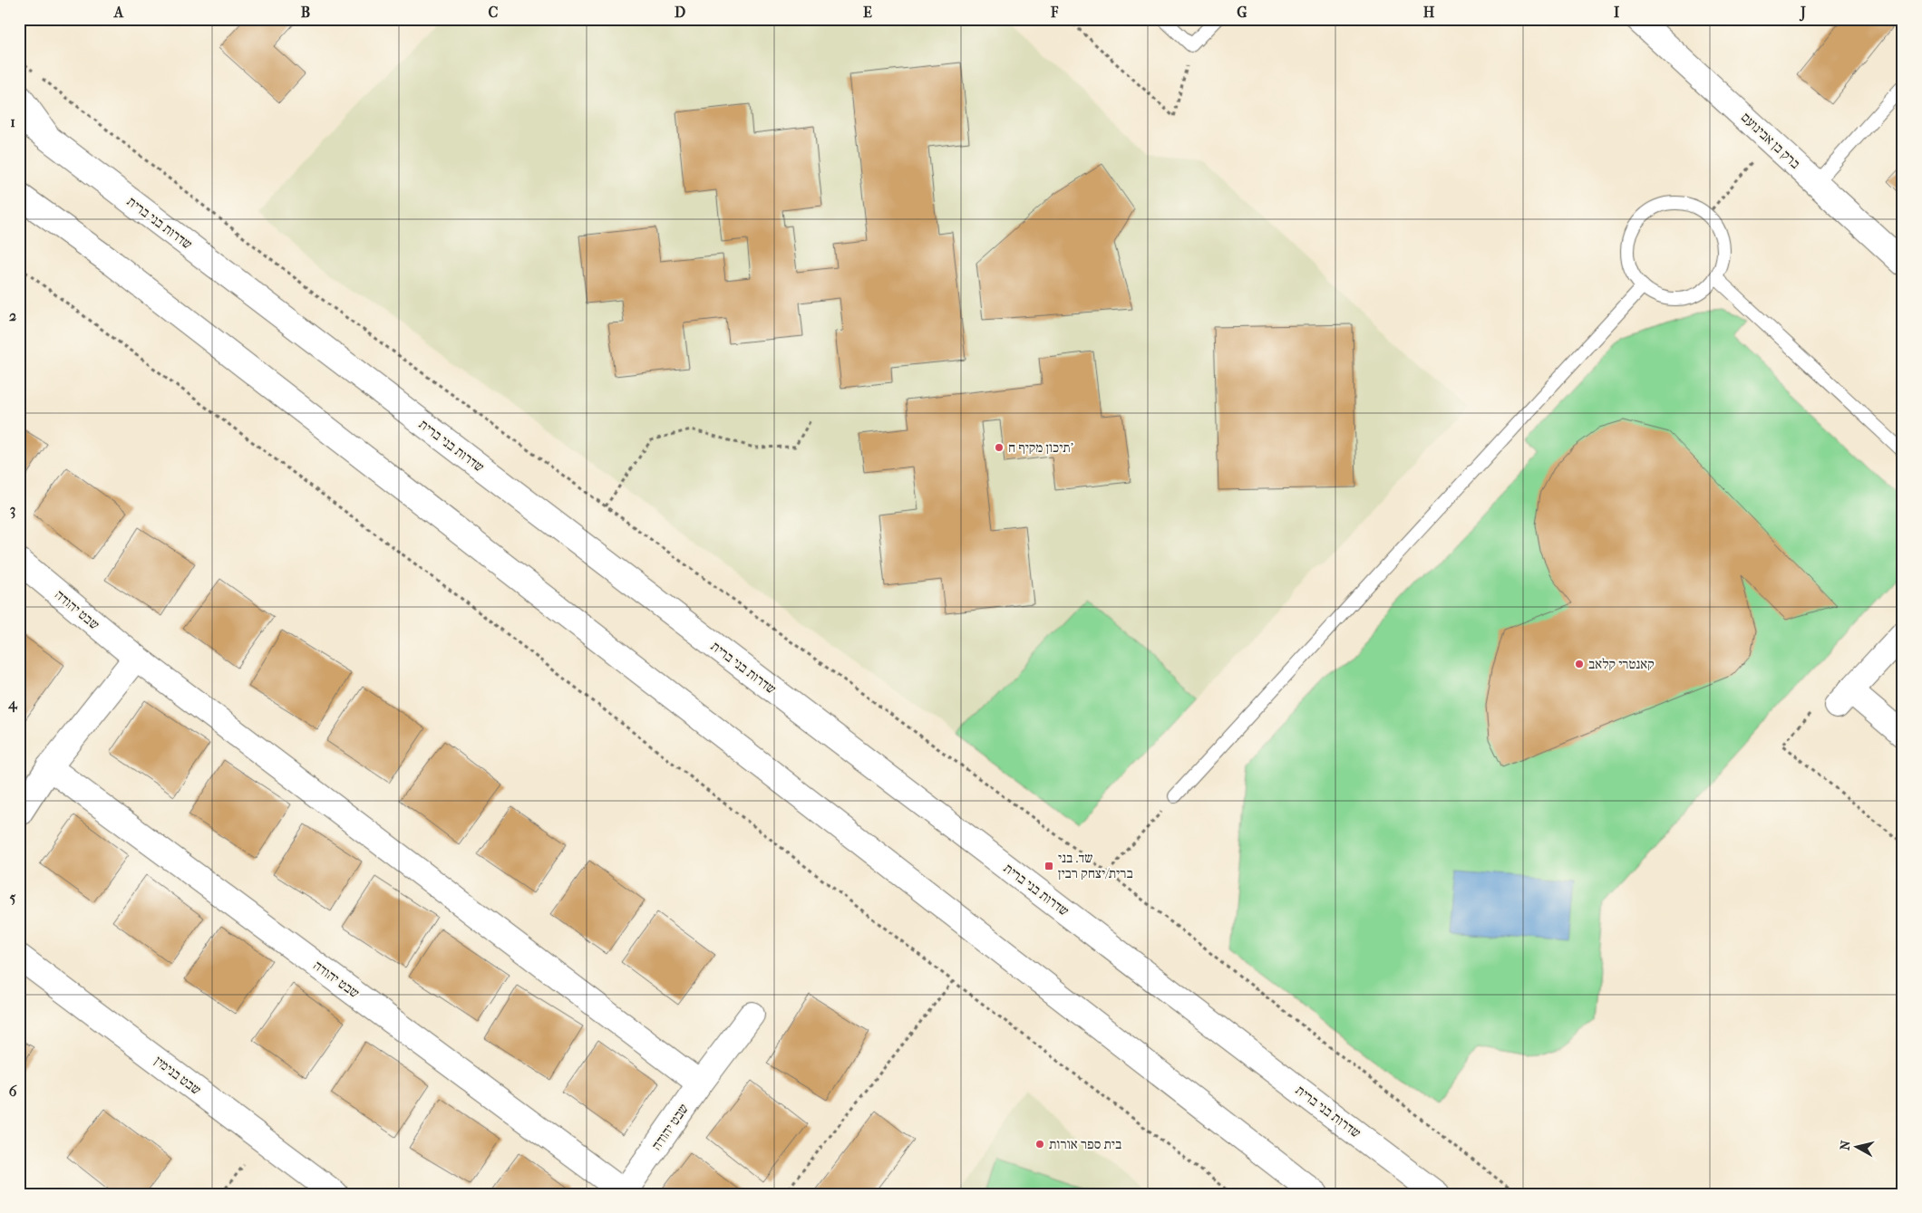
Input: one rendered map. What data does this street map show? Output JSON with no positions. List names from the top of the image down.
{
  "streets": {
    "main road": [
      "ברק בן אבינועם",
      "שדרות בני ברית",
      "שבט יהודה",
      "שבט בנימין"
    ]
  },
  "places": {
    "other": ["תיכון מקיף ח'", "קאנטרי קלאב", "בית ספר אורות"],
    "transit": ["שד. בני ברית/יצחק רבין"]
  },
  "north": "left",
  "grid": {
    "columns": [
      "A",
      "B",
      "C",
      "D",
      "E",
      "F",
      "G",
      "H",
      "I",
      "J"
    ],
    "rows": [
      "1",
      "2",
      "3",
      "4",
      "5",
      "6"
    ]
  }
}
